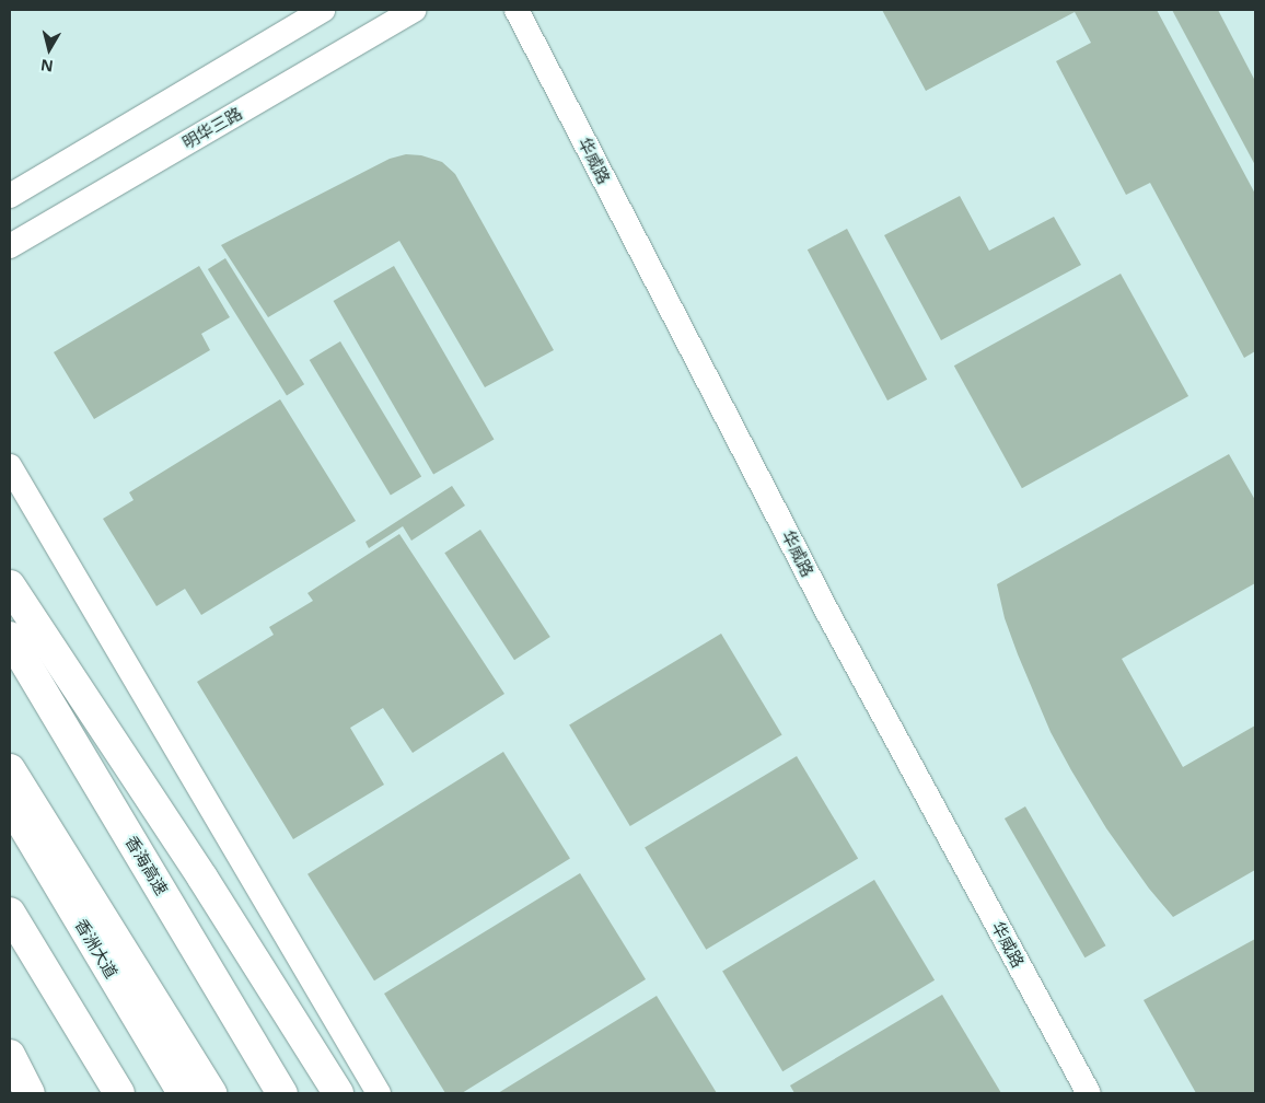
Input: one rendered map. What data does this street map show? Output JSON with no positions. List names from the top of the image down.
{
  "streets": {
    "highway": ["香海高速", "香洲大道"],
    "street": ["明华三路", "华威路"]
  },
  "north": "bottom"
}
